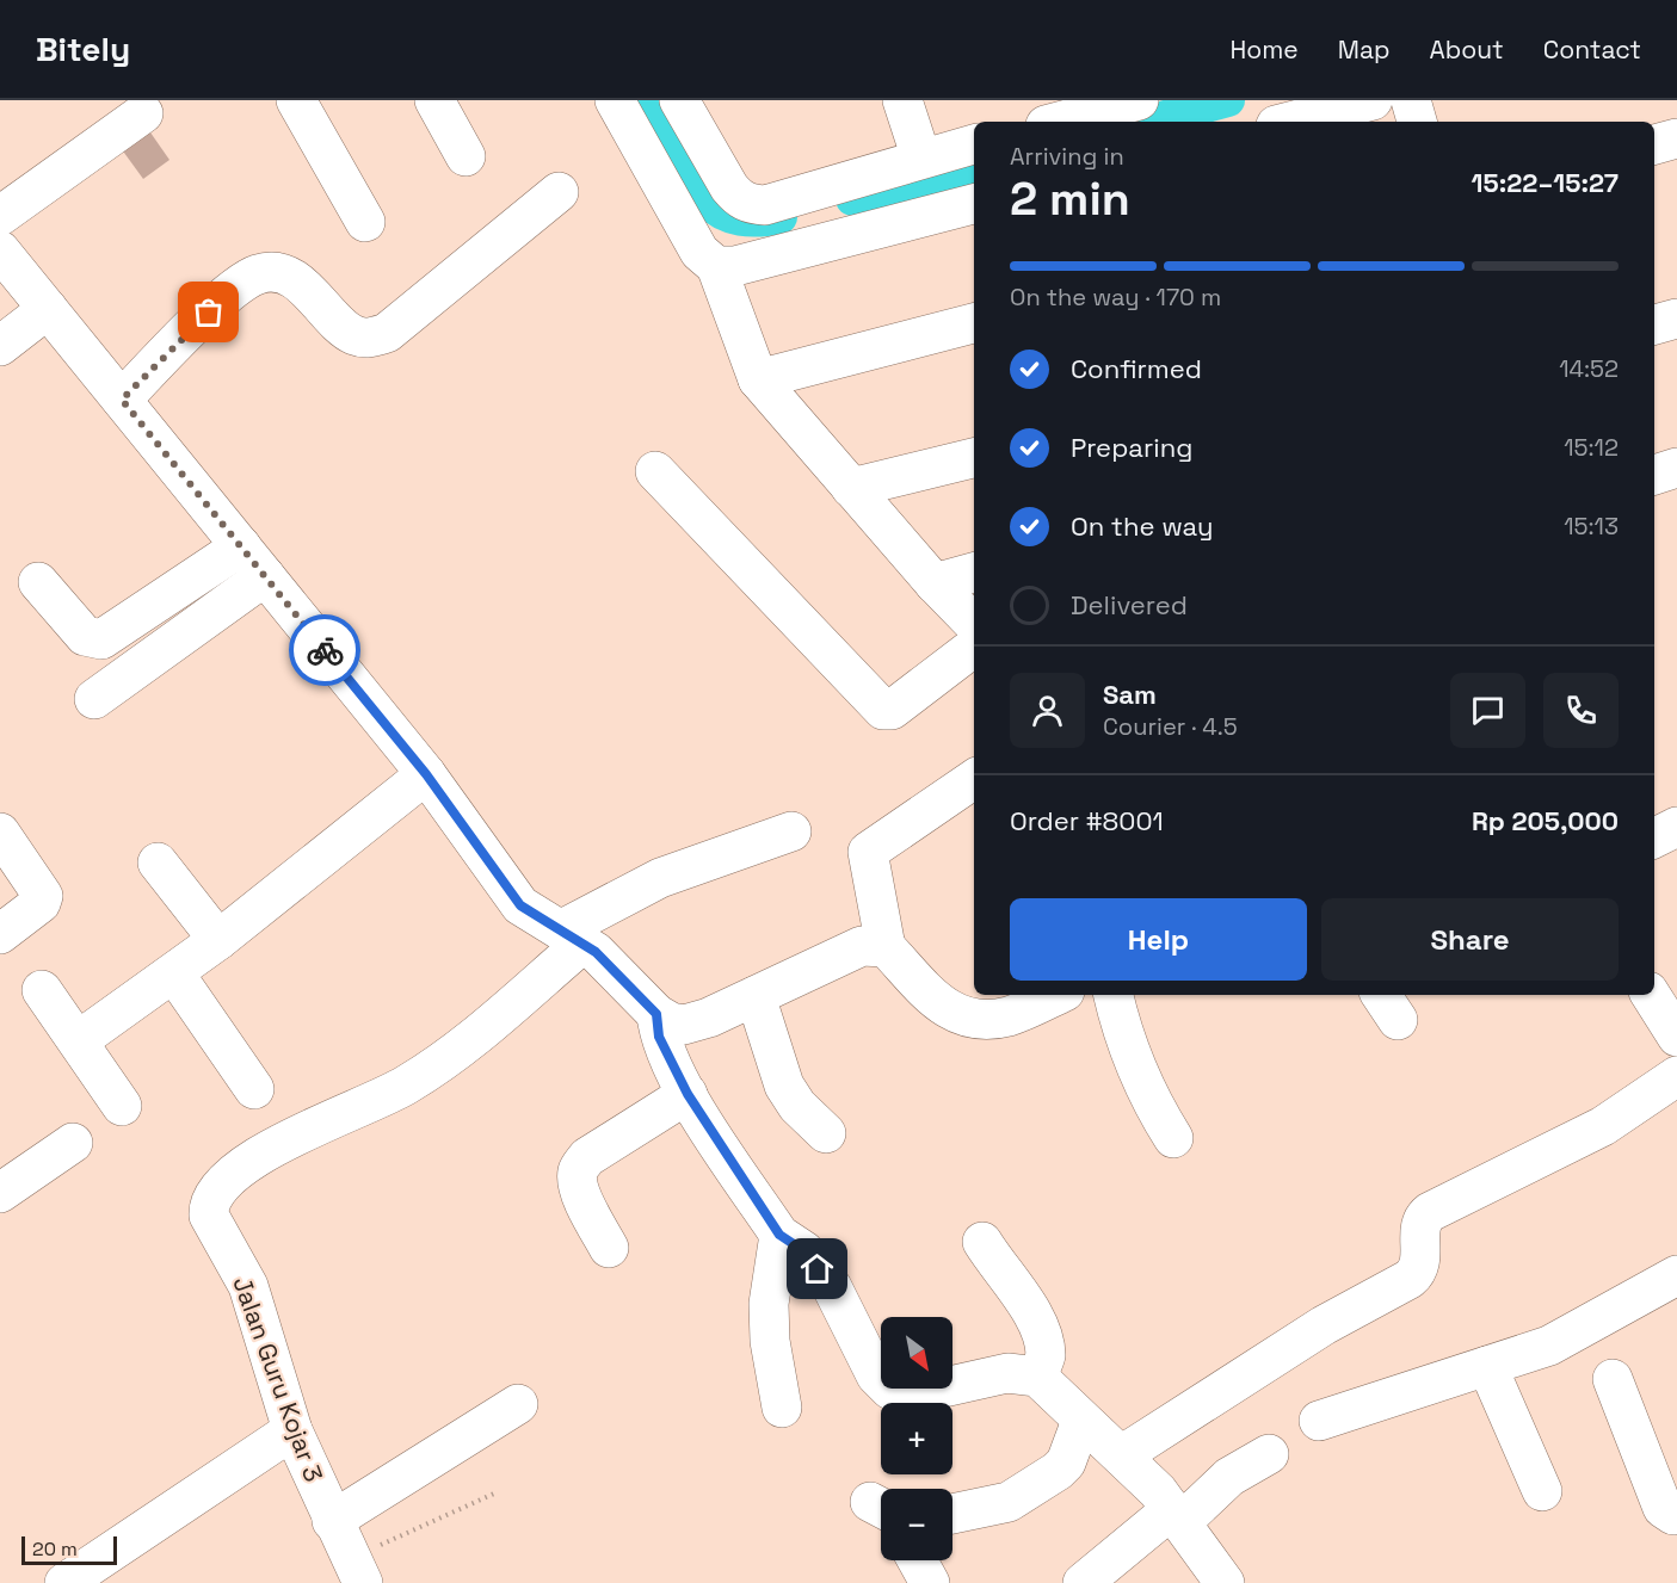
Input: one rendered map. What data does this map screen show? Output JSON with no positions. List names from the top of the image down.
{
  "streets": {
    "street": ["Jalan Guru Kojar 3"]
  },
  "scale_bar": "20 m",
  "north": "bottom right",
  "page": {
    "header": "Bitely",
    "nav": [
      "Home",
      "Map",
      "About",
      "Contact"
    ],
    "heading": ["2 min", "Arriving in", "15:22–15:27"],
    "panel": [
      "Sam",
      "Courier · 4.5",
      "Order #8001",
      "Rp 205,000"
    ],
    "bar": "On the way · 170 m",
    "list": [
      ["Confirmed", "14:52"],
      ["Preparing", "15:12"],
      ["On the way", "15:13"],
      "Delivered"
    ],
    "buttons": ["Help", "Share"],
    "map_buttons": ["+", "−"],
    "scale": "20 m"
  }
}
